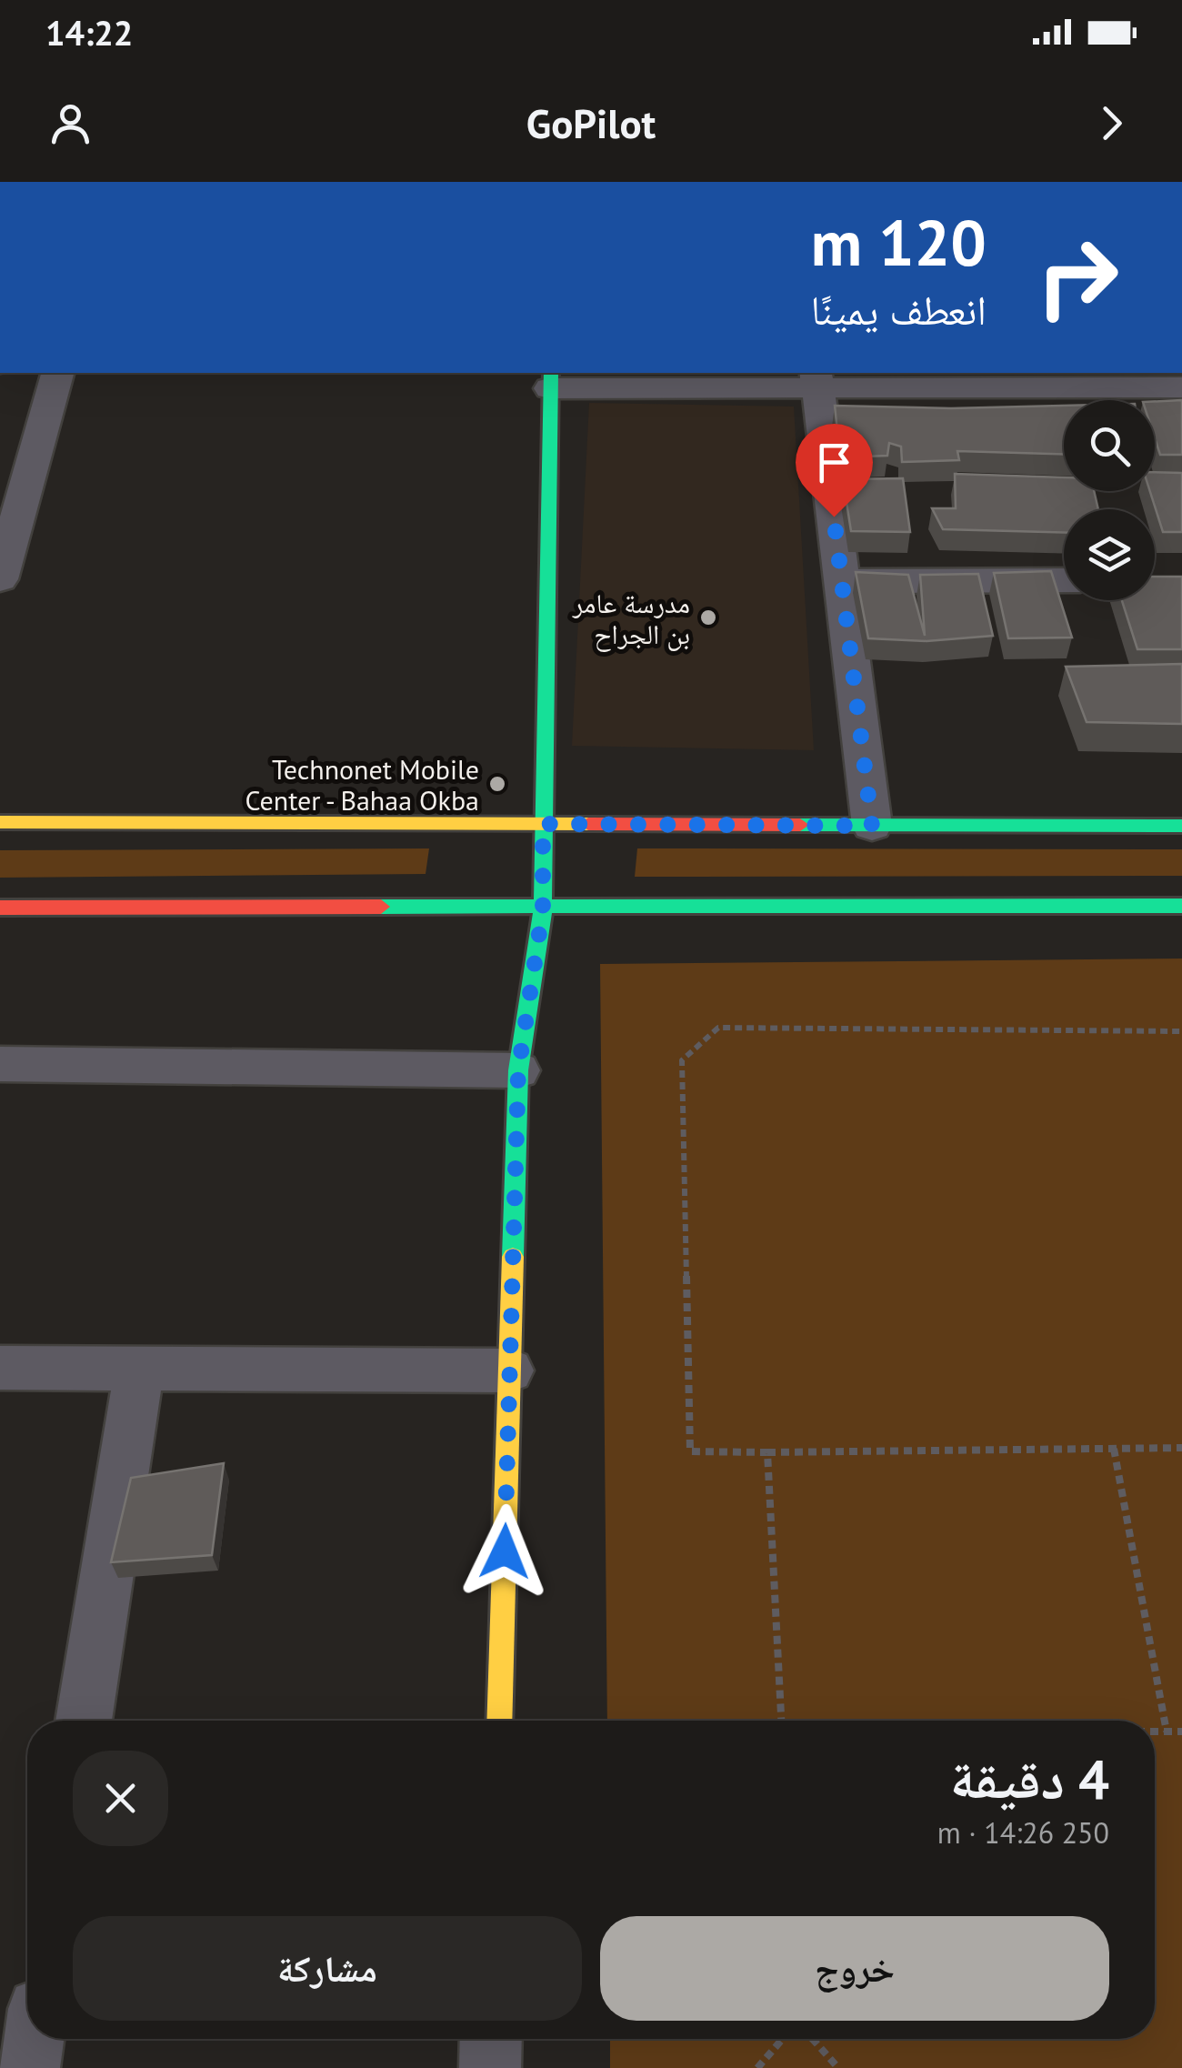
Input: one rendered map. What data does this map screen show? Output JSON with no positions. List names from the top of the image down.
{
  "places": ["مدرسة عامر بن الجراح", "Technonet Mobile Center - Bahaa Okba"],
  "page": {
    "status": "14:22",
    "header": "GoPilot",
    "turn": ["120 m", "انعطف يمينًا"],
    "heading": ["4 دقيقة", "250 m · 14:26"],
    "buttons": ["خروج", "مشاركة"]
  }
}
